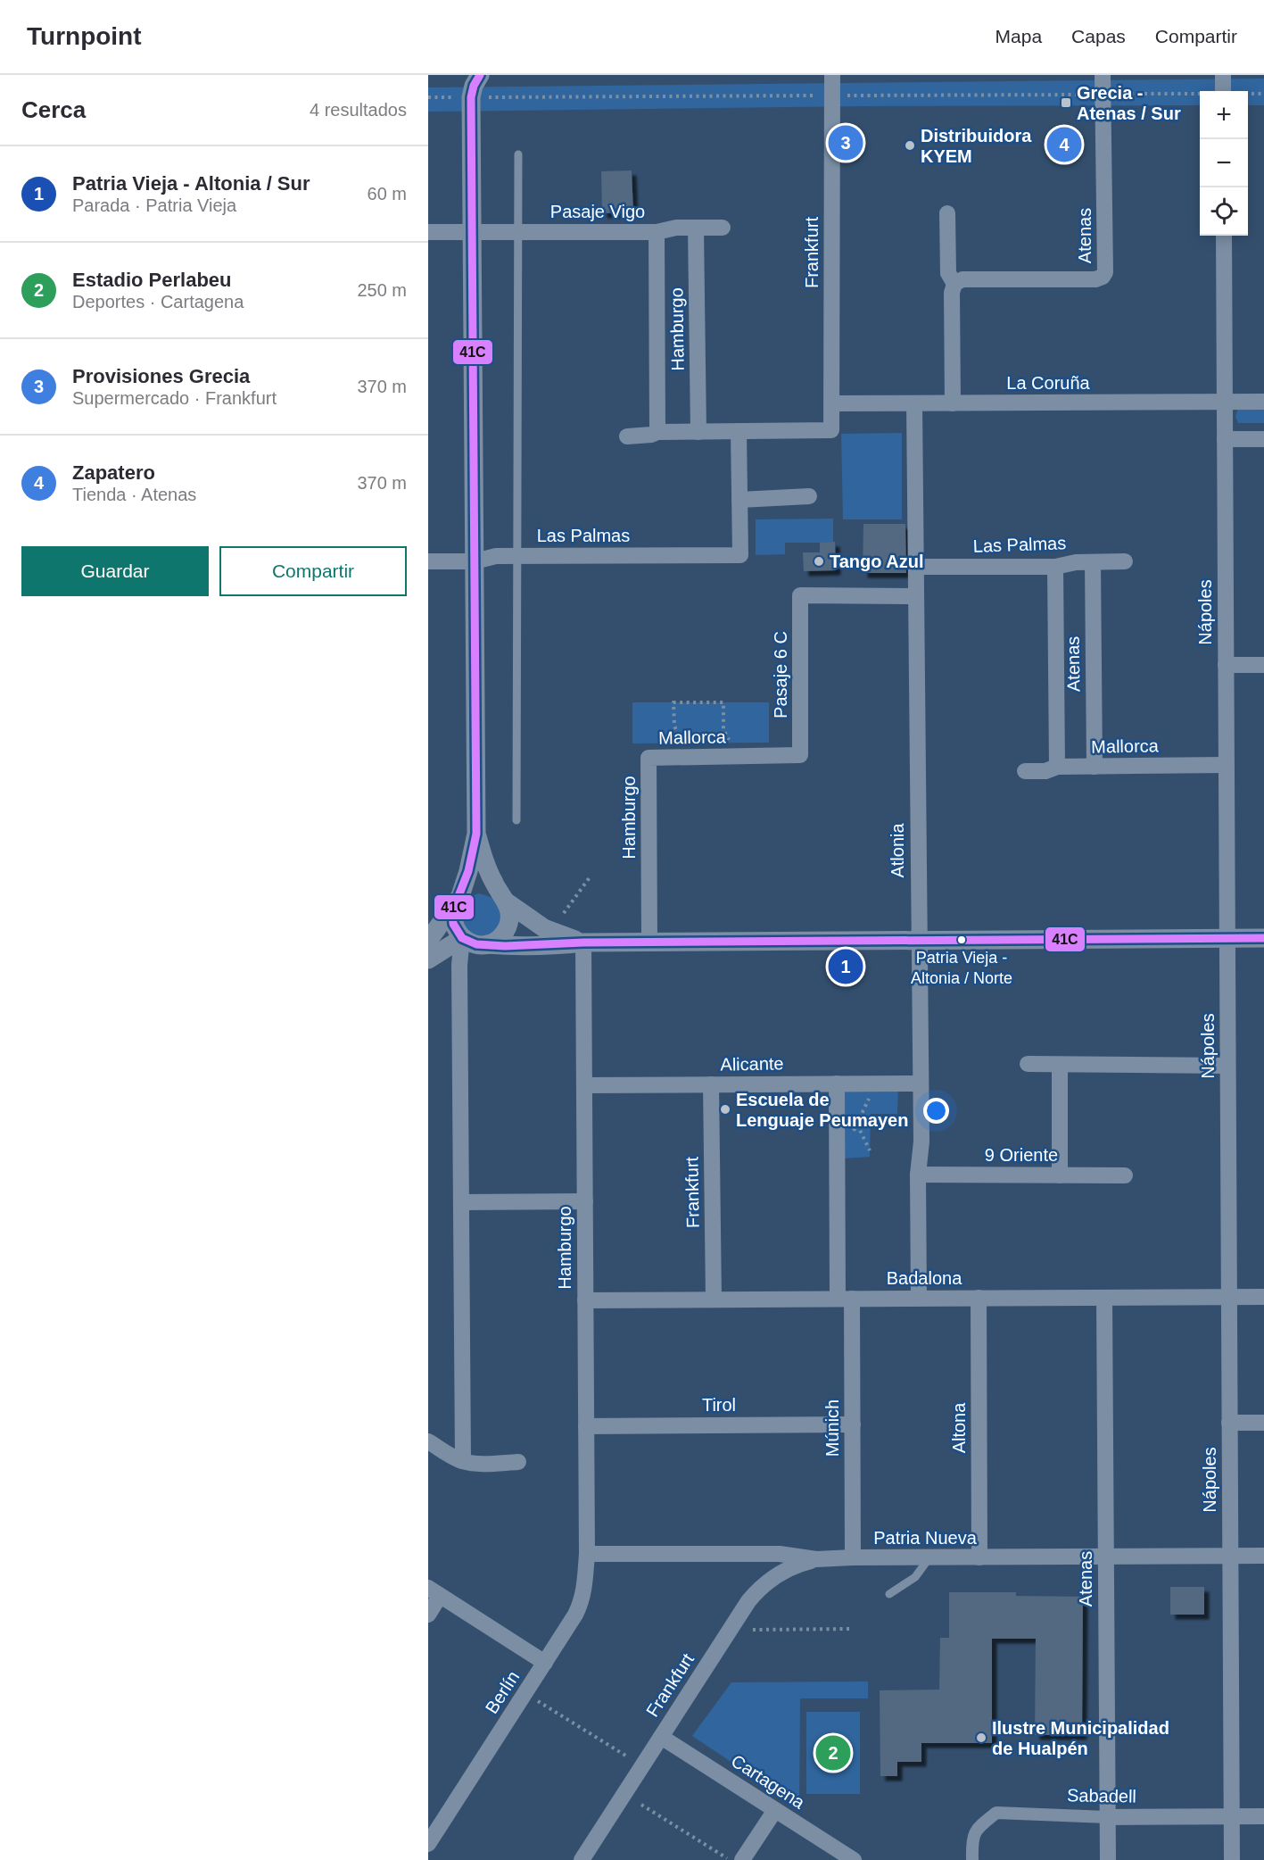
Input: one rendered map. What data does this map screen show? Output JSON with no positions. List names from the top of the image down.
{
  "streets": {
    "street": [
      "Pasaje Vigo",
      "Atenas",
      "Frankfurt",
      "Hamburgo",
      "La Coruña",
      "Las Palmas",
      "Nápoles",
      "Pasaje 6 C",
      "Mallorca",
      "Atlonia",
      "Alicante",
      "9 Oriente",
      "Badalona",
      "Tirol",
      "Múnich",
      "Altona",
      "Patria Nueva",
      "Berlín",
      "Cartagena",
      "Sabadell"
    ]
  },
  "crossings": [
    ["Pasaje Vigo", "Hamburgo"],
    ["Atenas", "Las Palmas"],
    ["Atenas", "Mallorca"],
    ["Atenas", "Badalona"],
    ["Atenas", "Patria Nueva"],
    ["Atenas", "Sabadell"],
    ["Frankfurt", "La Coruña"],
    ["Frankfurt", "Alicante"],
    ["Frankfurt", "Badalona"],
    ["Frankfurt", "Patria Nueva"],
    ["Frankfurt", "Cartagena"],
    ["Hamburgo", "Mallorca"],
    ["Hamburgo", "Alicante"],
    ["Hamburgo", "Badalona"],
    ["Hamburgo", "Tirol"],
    ["Hamburgo", "Patria Nueva"],
    ["Hamburgo", "Berlín"],
    ["La Coruña", "Nápoles"],
    ["La Coruña", "Atlonia"],
    ["Las Palmas", "Atlonia"],
    ["Nápoles", "Mallorca"],
    ["Nápoles", "Badalona"],
    ["Nápoles", "Patria Nueva"],
    ["Nápoles", "Sabadell"],
    ["Pasaje 6 C", "Mallorca"],
    ["Pasaje 6 C", "Atlonia"],
    ["Atlonia", "Alicante"],
    ["Atlonia", "9 Oriente"],
    ["Atlonia", "Badalona"],
    ["Alicante", "Múnich"],
    ["Badalona", "Múnich"],
    ["Badalona", "Altona"],
    ["Tirol", "Múnich"],
    ["Múnich", "Patria Nueva"],
    ["Altona", "Patria Nueva"],
    ["Patria Nueva", "Berlín"]
  ],
  "places": {
    "transit": ["Grecia - Atenas / Sur"],
    "other": [
      "Distribuidora KYEM",
      "Tango Azul",
      "Patria Vieja - Altonia / Norte",
      "Escuela de Lenguaje Peumayen",
      "Ilustre Municipalidad de Hualpén"
    ]
  },
  "lines": ["transit line 41C"],
  "page": {
    "header": "Turnpoint",
    "nav": ["Mapa", "Capas", "Compartir"],
    "heading": ["Cerca", "4 resultados"],
    "map_buttons": ["+", "−"],
    "pins": [
      "3",
      "4",
      "1",
      "2"
    ],
    "list": [
      {
        "mark": "1",
        "name": "Patria Vieja - Altonia / Sur",
        "note": "Parada · Patria Vieja",
        "value": "60 m"
      },
      {
        "mark": "2",
        "name": "Estadio Perlabeu",
        "note": "Deportes · Cartagena",
        "value": "250 m"
      },
      {
        "mark": "3",
        "name": "Provisiones Grecia",
        "note": "Supermercado · Frankfurt",
        "value": "370 m"
      },
      {
        "mark": "4",
        "name": "Zapatero",
        "note": "Tienda · Atenas",
        "value": "370 m"
      }
    ],
    "buttons": ["Guardar", "Compartir"]
  }
}
